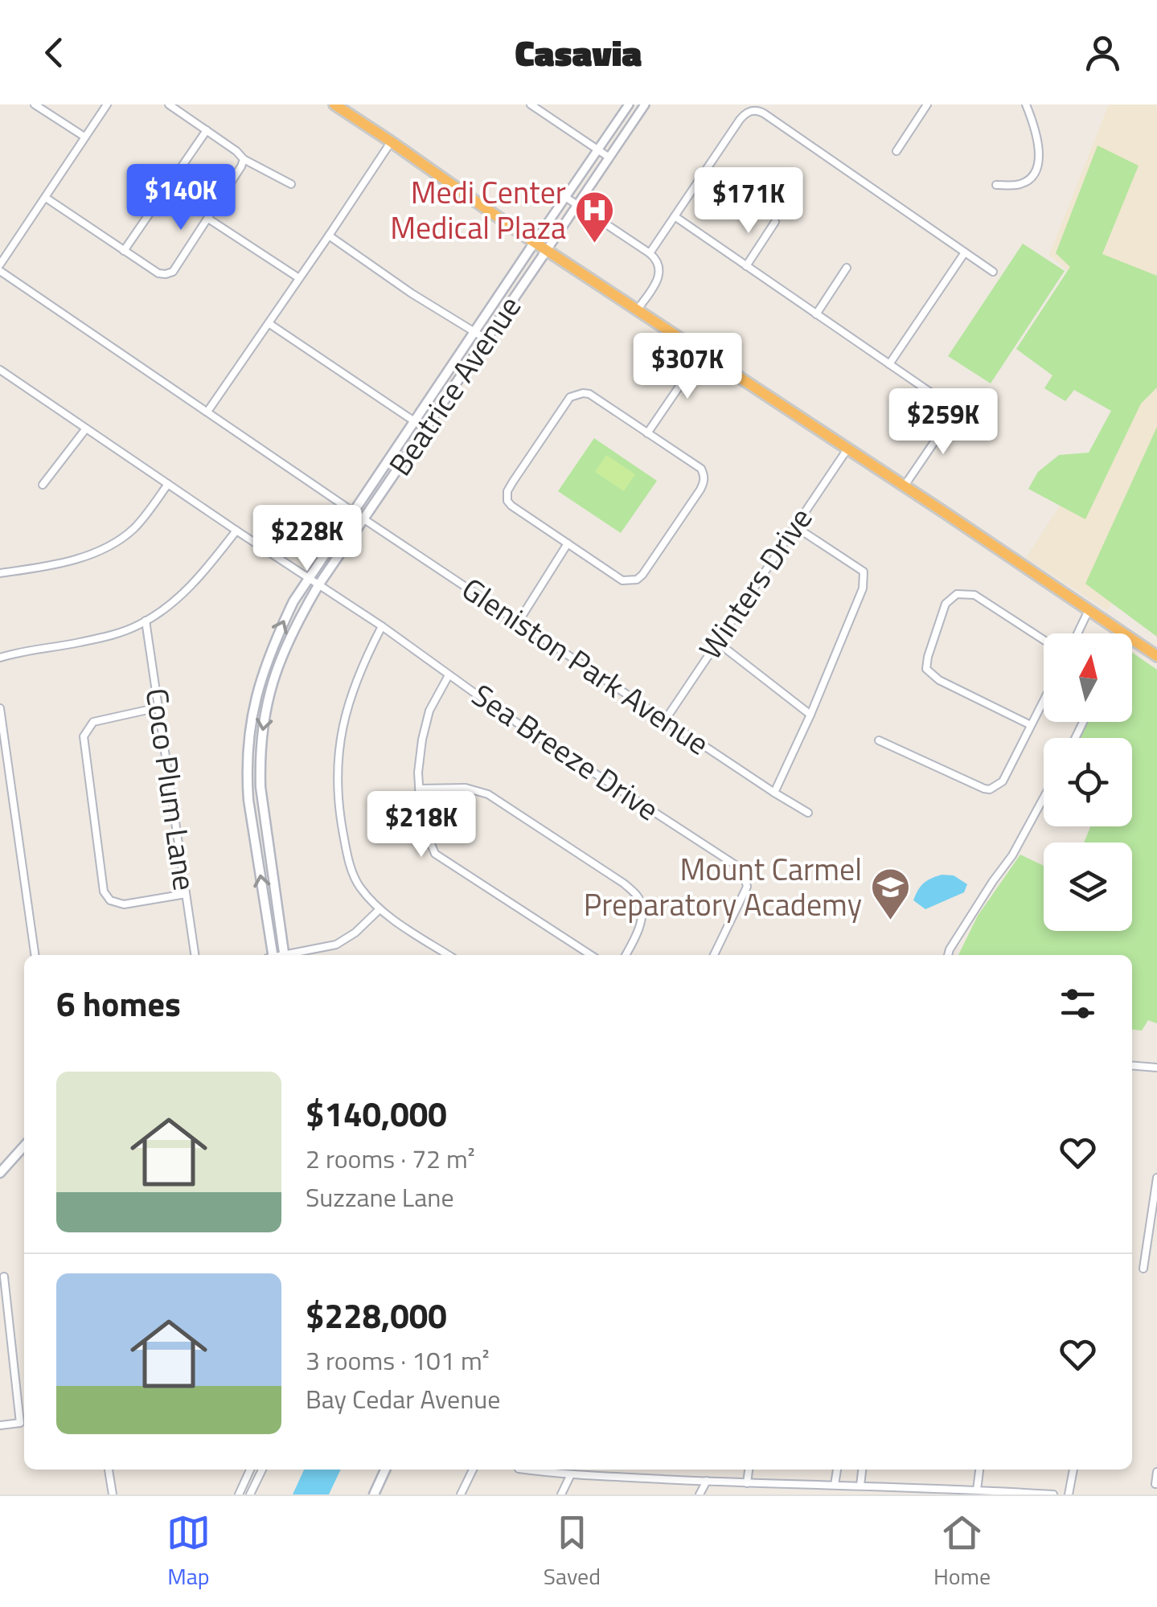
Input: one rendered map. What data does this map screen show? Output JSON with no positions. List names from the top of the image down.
{
  "streets": {
    "main road": ["Beatrice Avenue"],
    "street": [
      "Winters Drive",
      "Gleniston Park Avenue",
      "Sea Breeze Drive",
      "Coco Plum Lane"
    ]
  },
  "crossings": [
    ["Beatrice Avenue", "Gleniston Park Avenue"],
    ["Beatrice Avenue", "Sea Breeze Drive"],
    ["Winters Drive", "Gleniston Park Avenue"]
  ],
  "places": {
    "hospital": ["Medi Center Medical Plaza"],
    "school or university": ["Mount Carmel Preparatory Academy"]
  },
  "north": "top",
  "page": {
    "header": "Casavia",
    "price": [
      "$140K",
      "$171K",
      "$307K",
      "$259K",
      "$228K",
      "$218K"
    ],
    "heading": "6 homes",
    "list": [
      {
        "name": "$140,000",
        "note": "2 rooms · 72 m² · Suzzane Lane"
      },
      {
        "name": "$228,000",
        "note": "3 rooms · 101 m² · Bay Cedar Avenue"
      }
    ],
    "tabs": ["Map", "Saved", "Home"]
  }
}
